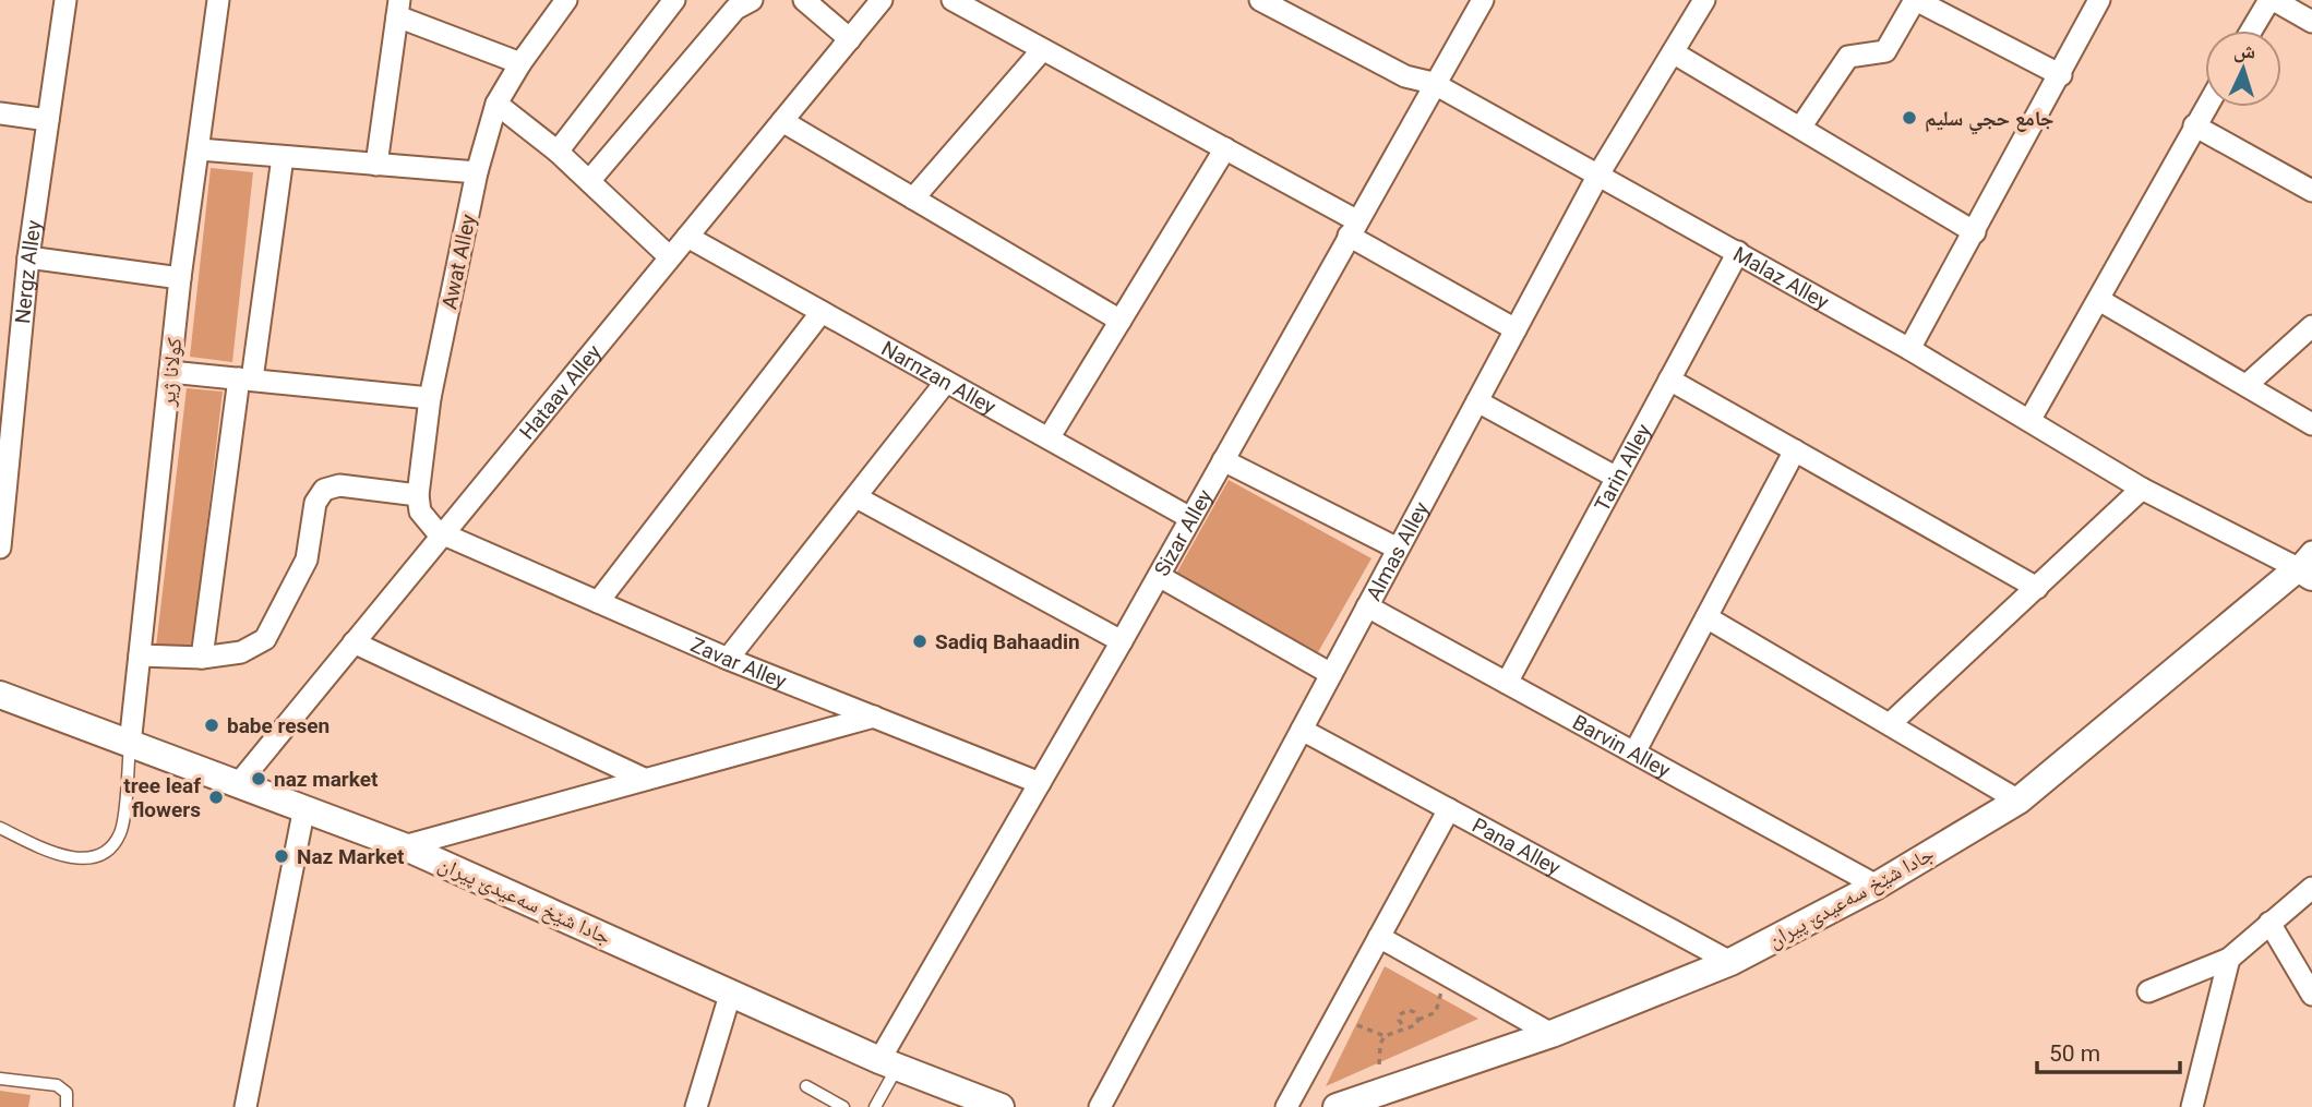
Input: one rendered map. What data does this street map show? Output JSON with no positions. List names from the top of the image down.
{
  "streets": {
    "street": [
      "Awat Alley",
      "Nergz Alley",
      "Malaz Alley",
      "کولانا ژیر",
      "Narnzan Alley",
      "Hataav Alley",
      "Tarin Alley",
      "Sizar Alley",
      "Almas Alley",
      "Zavar Alley",
      "Barvin Alley",
      "Pana Alley",
      "جادا شێخ سەعیدێ پیران"
    ]
  },
  "crossings": [
    ["Malaz Alley", "Tarin Alley"],
    ["Malaz Alley", "Sizar Alley"],
    ["Malaz Alley", "Almas Alley"],
    ["Malaz Alley", "جادا شێخ سەعیدێ پیران"],
    ["کولانا ژیر", "جادا شێخ سەعیدێ پیران"],
    ["Narnzan Alley", "Hataav Alley"],
    ["Narnzan Alley", "Sizar Alley"],
    ["Hataav Alley", "Zavar Alley"],
    ["Hataav Alley", "جادا شێخ سەعیدێ پیران"],
    ["Tarin Alley", "Barvin Alley"],
    ["Sizar Alley", "Zavar Alley"],
    ["Sizar Alley", "جادا شێخ سەعیدێ پیران"],
    ["Almas Alley", "Barvin Alley"],
    ["Almas Alley", "Pana Alley"],
    ["Barvin Alley", "جادا شێخ سەعیدێ پیران"],
    ["Pana Alley", "جادا شێخ سەعیدێ پیران"]
  ],
  "places": [
    "جامع حجي سليم",
    "Sadiq Bahaadin",
    "babe resen",
    "naz market",
    "tree leaf flowers",
    "Naz Market"
  ],
  "scale_bar": "50 m",
  "north": "top"
}
